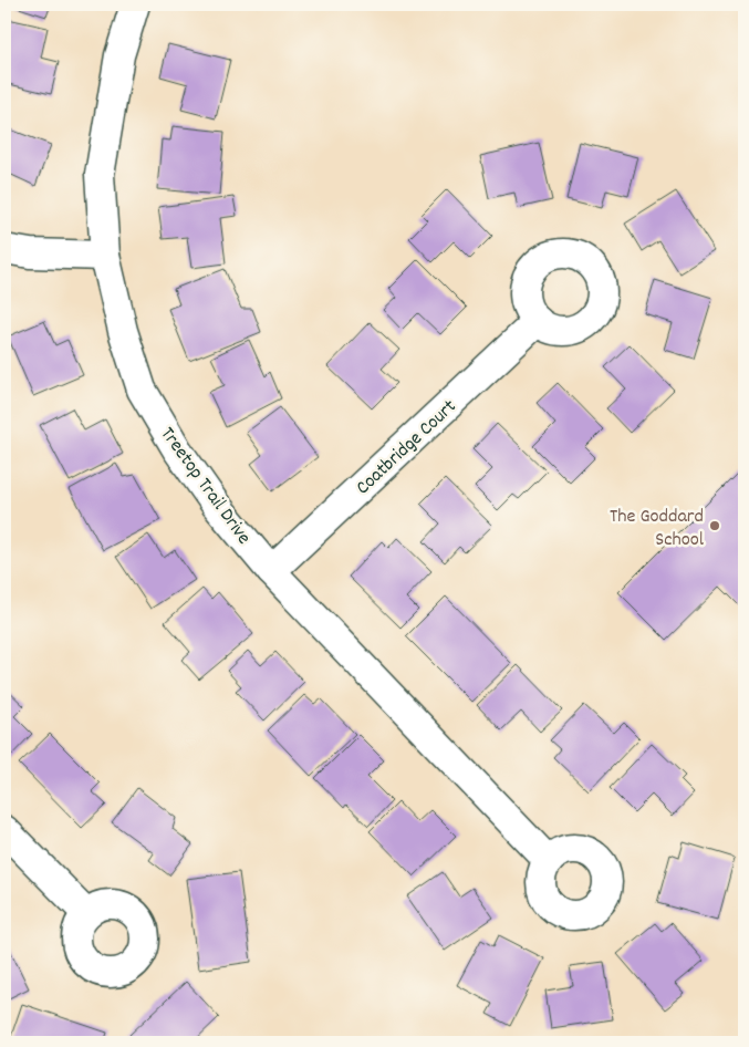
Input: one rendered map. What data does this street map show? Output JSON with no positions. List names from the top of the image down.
{
  "streets": {
    "street": ["Coatbridge Court", "Treetop Trail Drive"]
  },
  "crossings": [
    ["Coatbridge Court", "Treetop Trail Drive"]
  ],
  "places": ["The Goddard School"]
}
